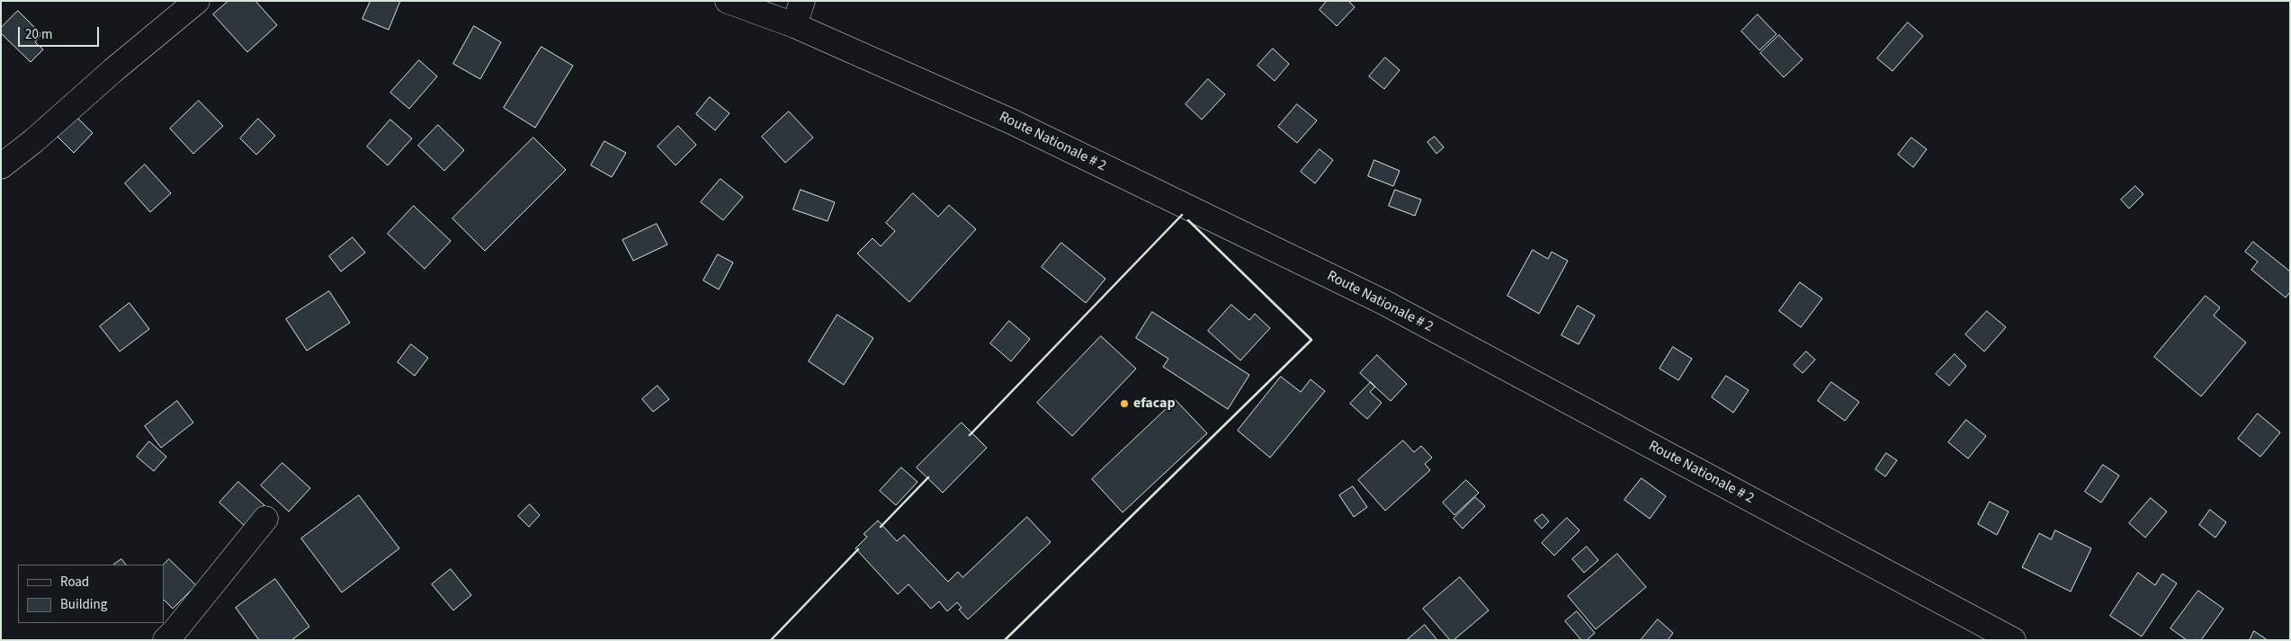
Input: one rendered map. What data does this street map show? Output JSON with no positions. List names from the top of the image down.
{
  "streets": {
    "main road": ["Route Nationale # 2"]
  },
  "places": ["efacap"],
  "legend": ["Road", "Building"],
  "scale_bar": "20 m"
}
